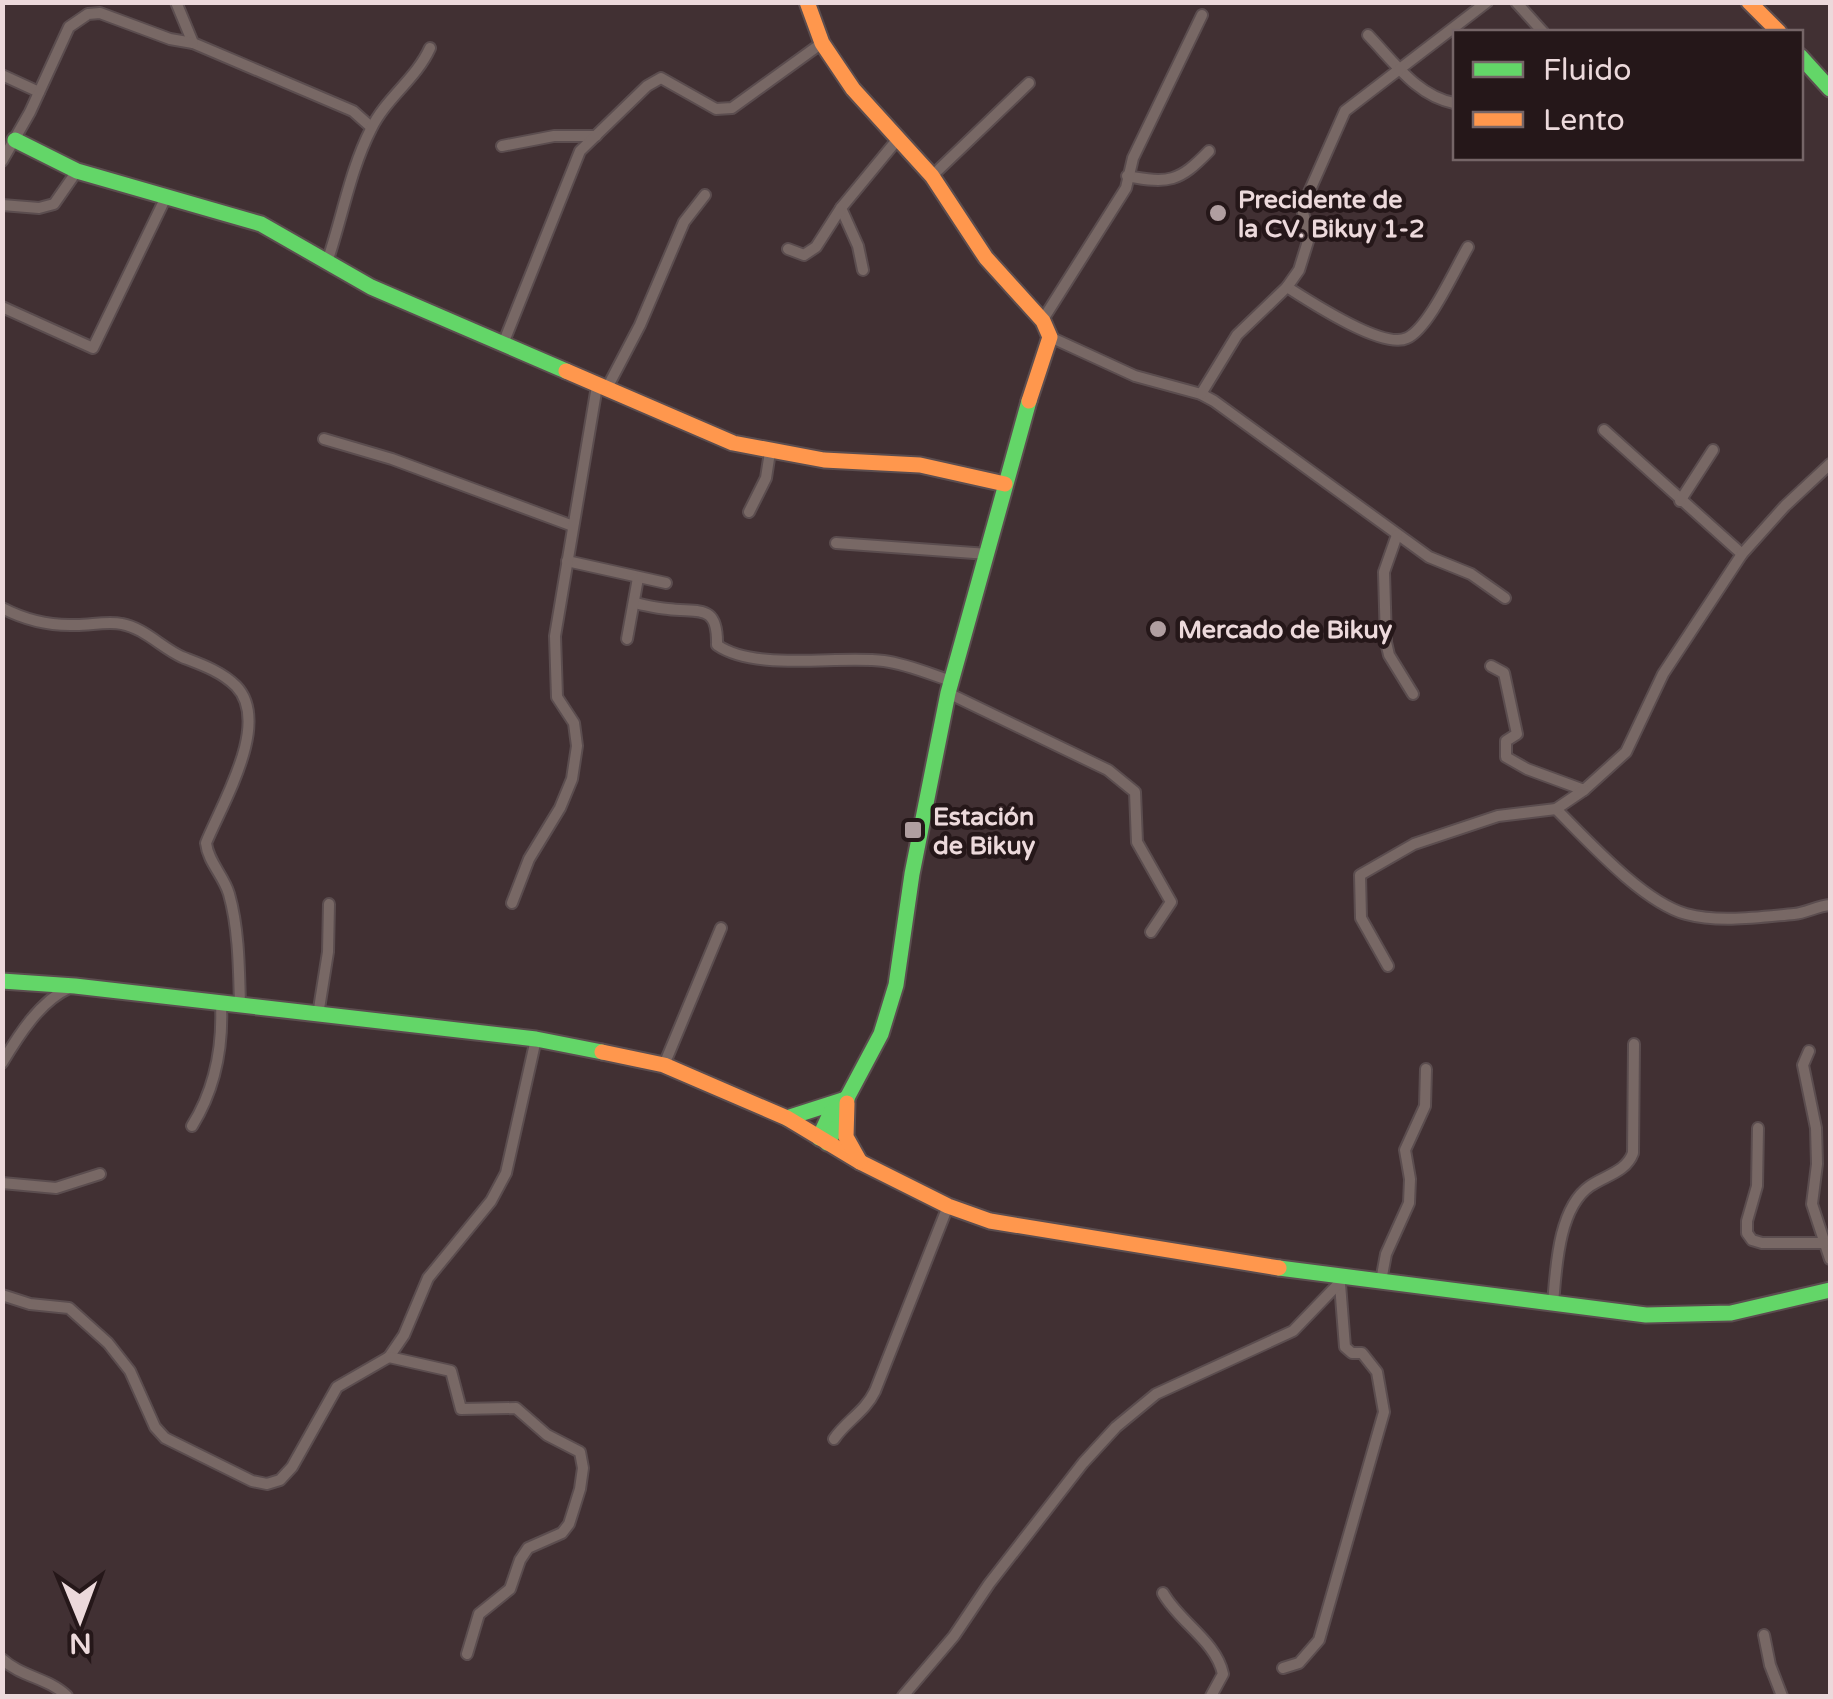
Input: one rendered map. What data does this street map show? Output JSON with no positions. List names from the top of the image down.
{
  "places": {
    "other": ["Precidente de la CV. Bikuy 1-2", "Mercado de Bikuy"],
    "transit": ["Estación de Bikuy"]
  },
  "legend": ["Fluido", "Lento"],
  "north": "bottom"
}
